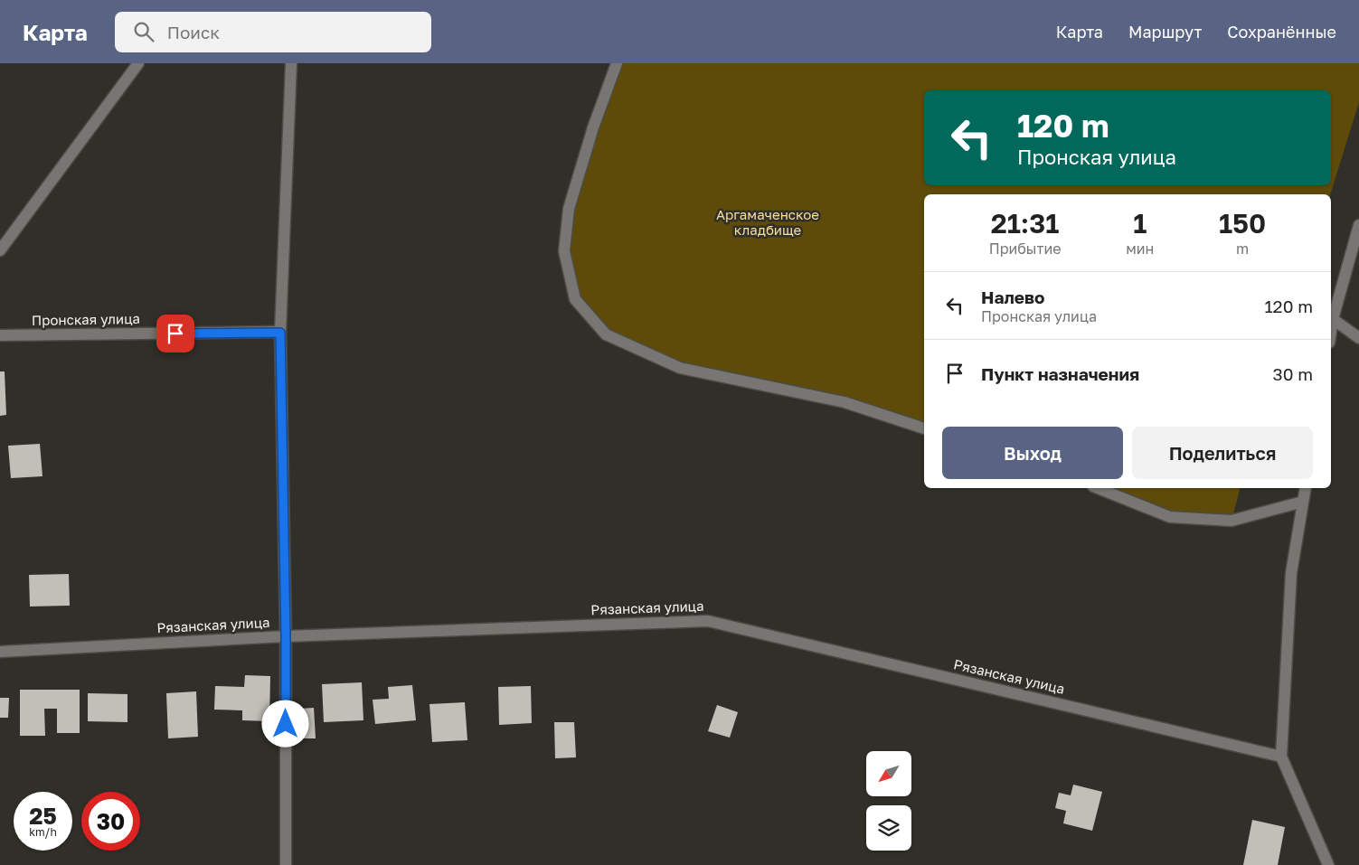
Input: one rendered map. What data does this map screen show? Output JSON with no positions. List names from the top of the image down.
{
  "streets": {
    "street": ["Пронская улица", "Рязанская улица"]
  },
  "parks": ["Аргамаченское кладбище"],
  "north": "bottom left",
  "page": {
    "header": "Карта",
    "search": "Поиск",
    "nav": ["Карта", "Маршрут", "Сохранённые"],
    "turn": ["120 m", "Пронская улица"],
    "eta": [
      "21:31",
      "Прибытие",
      "1",
      "мин",
      "150",
      "m"
    ],
    "list": [
      {
        "name": "Налево",
        "note": "Пронская улица",
        "value": "120 m"
      },
      {
        "name": "Пункт назначения",
        "value": "30 m"
      }
    ],
    "buttons": ["Выход", "Поделиться"],
    "speed": "25 km/h",
    "limit": "30"
  }
}
